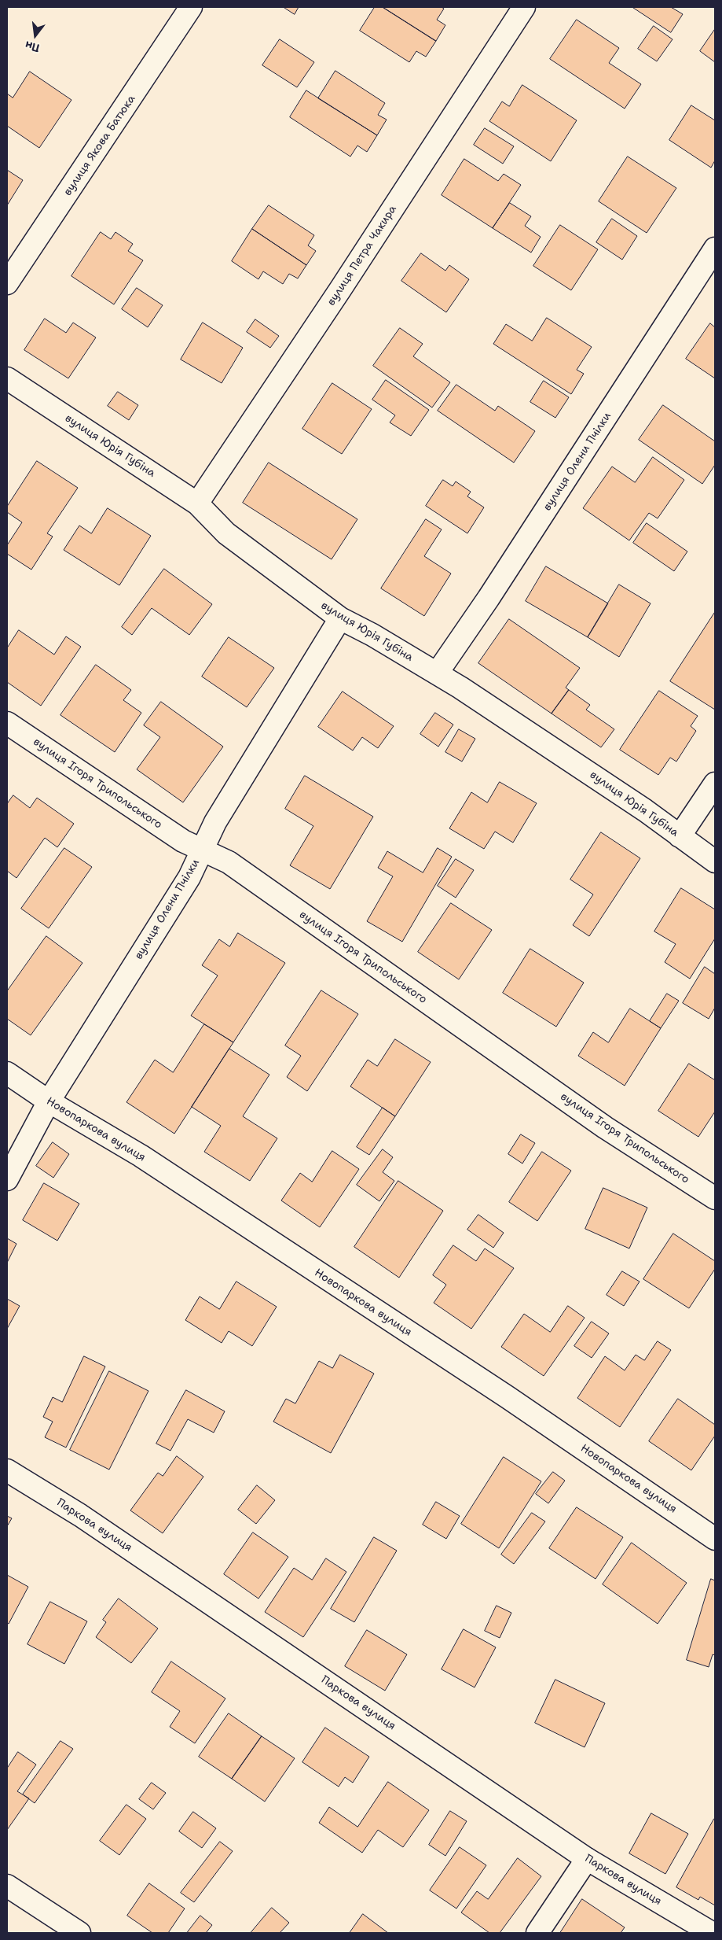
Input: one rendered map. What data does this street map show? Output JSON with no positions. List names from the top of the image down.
{
  "streets": {
    "street": [
      "вулиця Якова Батюка",
      "вулиця Петра Чакира",
      "вулиця Юрія Губіна",
      "вулиця Олени Пчілки",
      "вулиця Ігоря Трипольського",
      "Новопаркова вулиця",
      "Паркова вулиця"
    ]
  },
  "crossings": [
    ["вулиця Петра Чакира", "вулиця Юрія Губіна"],
    ["вулиця Юрія Губіна", "вулиця Олени Пчілки"],
    ["вулиця Олени Пчілки", "вулиця Ігоря Трипольського"],
    ["вулиця Олени Пчілки", "Новопаркова вулиця"]
  ],
  "north": "bottom"
}
